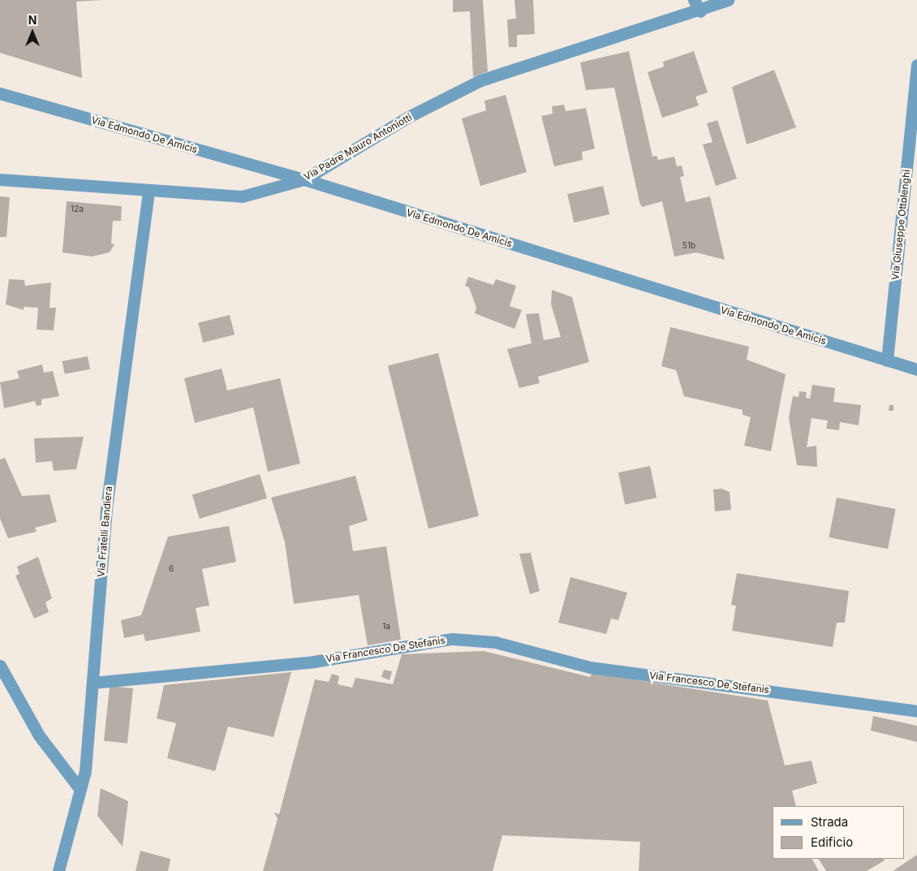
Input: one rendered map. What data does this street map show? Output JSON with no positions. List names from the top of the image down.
{
  "streets": {
    "street": [
      "Via Edmondo De Amicis",
      "Via Padre Mauro Antoniotti",
      "Via Giuseppe Ottolenghi",
      "Via Fratelli Bandiera",
      "Via Francesco De Stefanis"
    ]
  },
  "crossings": [
    ["Via Edmondo De Amicis", "Via Padre Mauro Antoniotti"],
    ["Via Edmondo De Amicis", "Via Giuseppe Ottolenghi"],
    ["Via Padre Mauro Antoniotti", "Via Fratelli Bandiera"],
    ["Via Fratelli Bandiera", "Via Francesco De Stefanis"]
  ],
  "house_numbers": [
    "12a",
    "51b",
    "6",
    "1a"
  ],
  "legend": ["Strada", "Edificio"],
  "north": "top"
}
